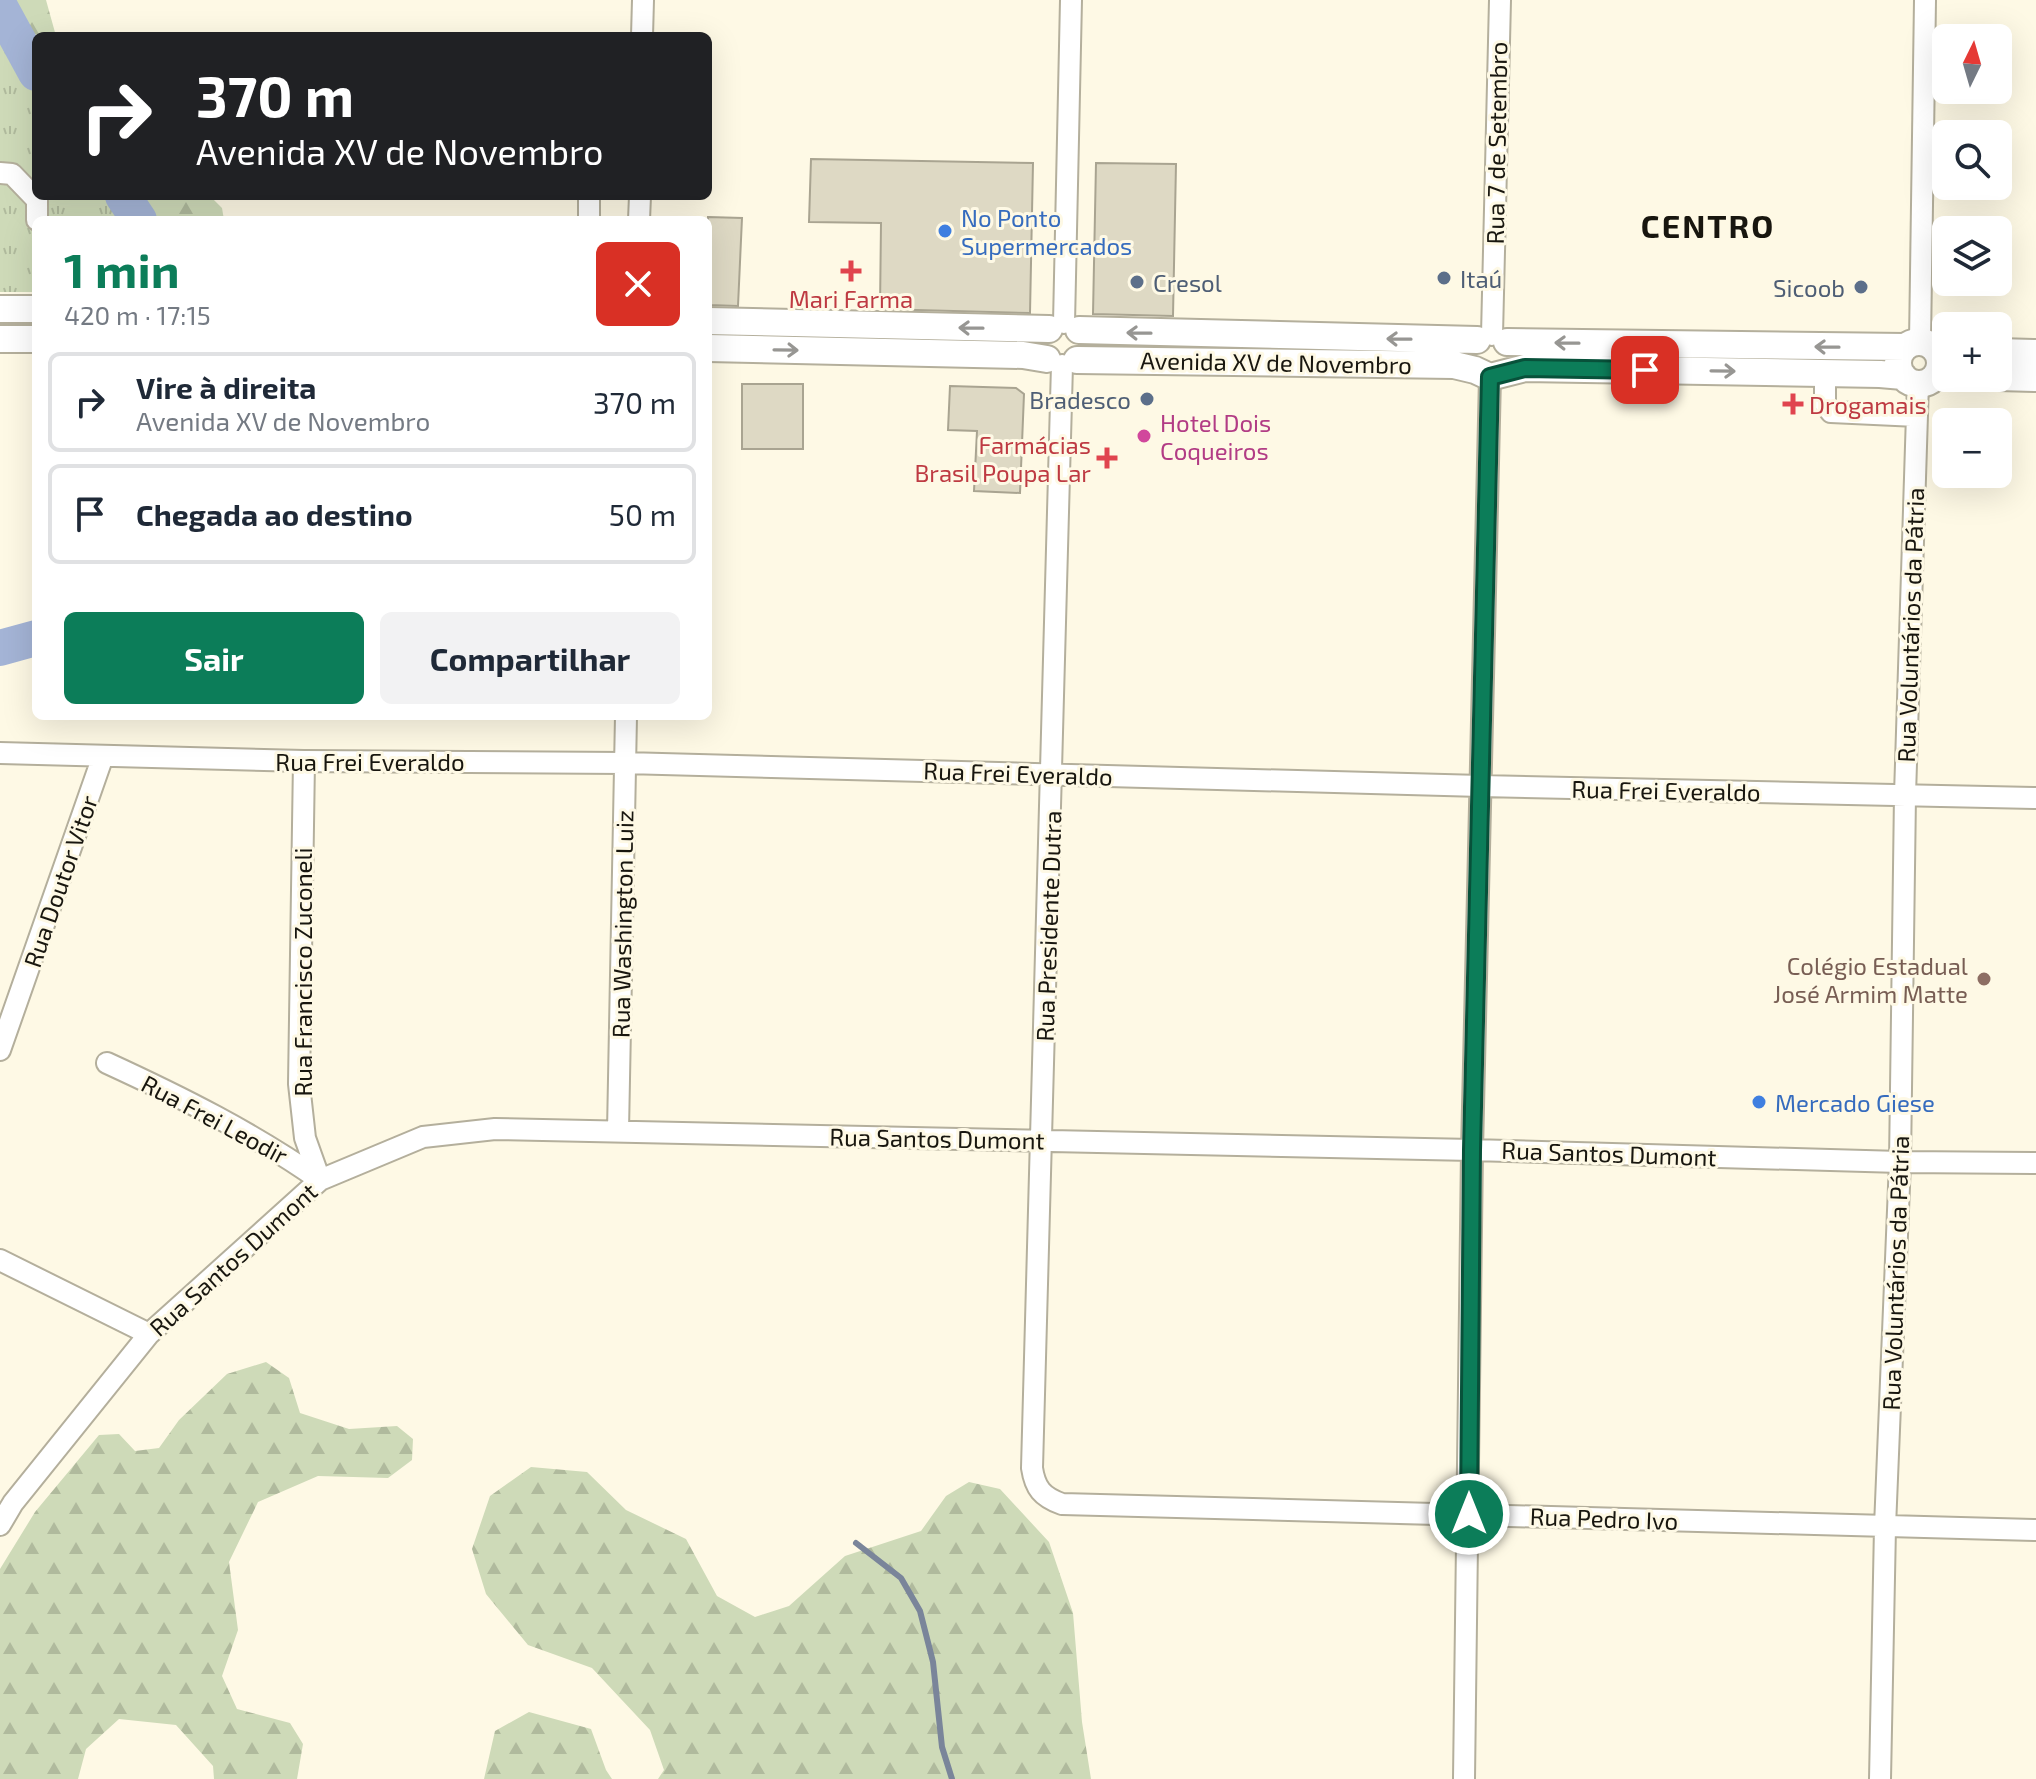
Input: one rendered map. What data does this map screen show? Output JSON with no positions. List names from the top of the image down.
{
  "streets": {
    "main road": ["Avenida XV de Novembro"],
    "street": [
      "Rua 7 de Setembro",
      "Rua Voluntários da Pátria",
      "Rua Frei Everaldo",
      "Rua Doutor Vitor",
      "Rua Washington Luiz",
      "Rua Presidente Dutra",
      "Rua Francisco Zuconeli",
      "Rua Frei Leodir",
      "Rua Santos Dumont",
      "Rua Pedro Ivo"
    ]
  },
  "crossings": [
    ["Rua 7 de Setembro", "Avenida XV de Novembro"],
    ["Avenida XV de Novembro", "Rua Voluntários da Pátria"],
    ["Avenida XV de Novembro", "Rua Presidente Dutra"],
    ["Rua Voluntários da Pátria", "Rua Frei Everaldo"],
    ["Rua Voluntários da Pátria", "Rua Santos Dumont"],
    ["Rua Voluntários da Pátria", "Rua Pedro Ivo"],
    ["Rua Frei Everaldo", "Rua Doutor Vitor"],
    ["Rua Frei Everaldo", "Rua Washington Luiz"],
    ["Rua Frei Everaldo", "Rua Presidente Dutra"],
    ["Rua Frei Everaldo", "Rua Francisco Zuconeli"],
    ["Rua Washington Luiz", "Rua Santos Dumont"],
    ["Rua Presidente Dutra", "Rua Santos Dumont"],
    ["Rua Presidente Dutra", "Rua Pedro Ivo"],
    ["Rua Francisco Zuconeli", "Rua Frei Leodir"],
    ["Rua Francisco Zuconeli", "Rua Santos Dumont"],
    ["Rua Frei Leodir", "Rua Santos Dumont"]
  ],
  "districts": ["CENTRO"],
  "places": {
    "other": [
      "No Ponto Supermercados",
      "Itaú",
      "Cresol",
      "Sicoob",
      "Bradesco",
      "Hotel Dois Coqueiros",
      "Colégio Estadual José Armim Matte",
      "Mercado Giese"
    ],
    "health": ["Mari Farma", "Drogamais", "Farmácias Brasil Poupa Lar"]
  },
  "north": "top",
  "page": {
    "map_buttons": ["+", "−"],
    "turn": ["370 m", "Avenida XV de Novembro"],
    "heading": ["1 min", "420 m · 17:15"],
    "list": [
      {
        "name": "Vire à direita",
        "note": "Avenida XV de Novembro",
        "value": "370 m"
      },
      {
        "name": "Chegada ao destino",
        "value": "50 m"
      }
    ],
    "buttons": ["Sair", "Compartilhar"]
  }
}
